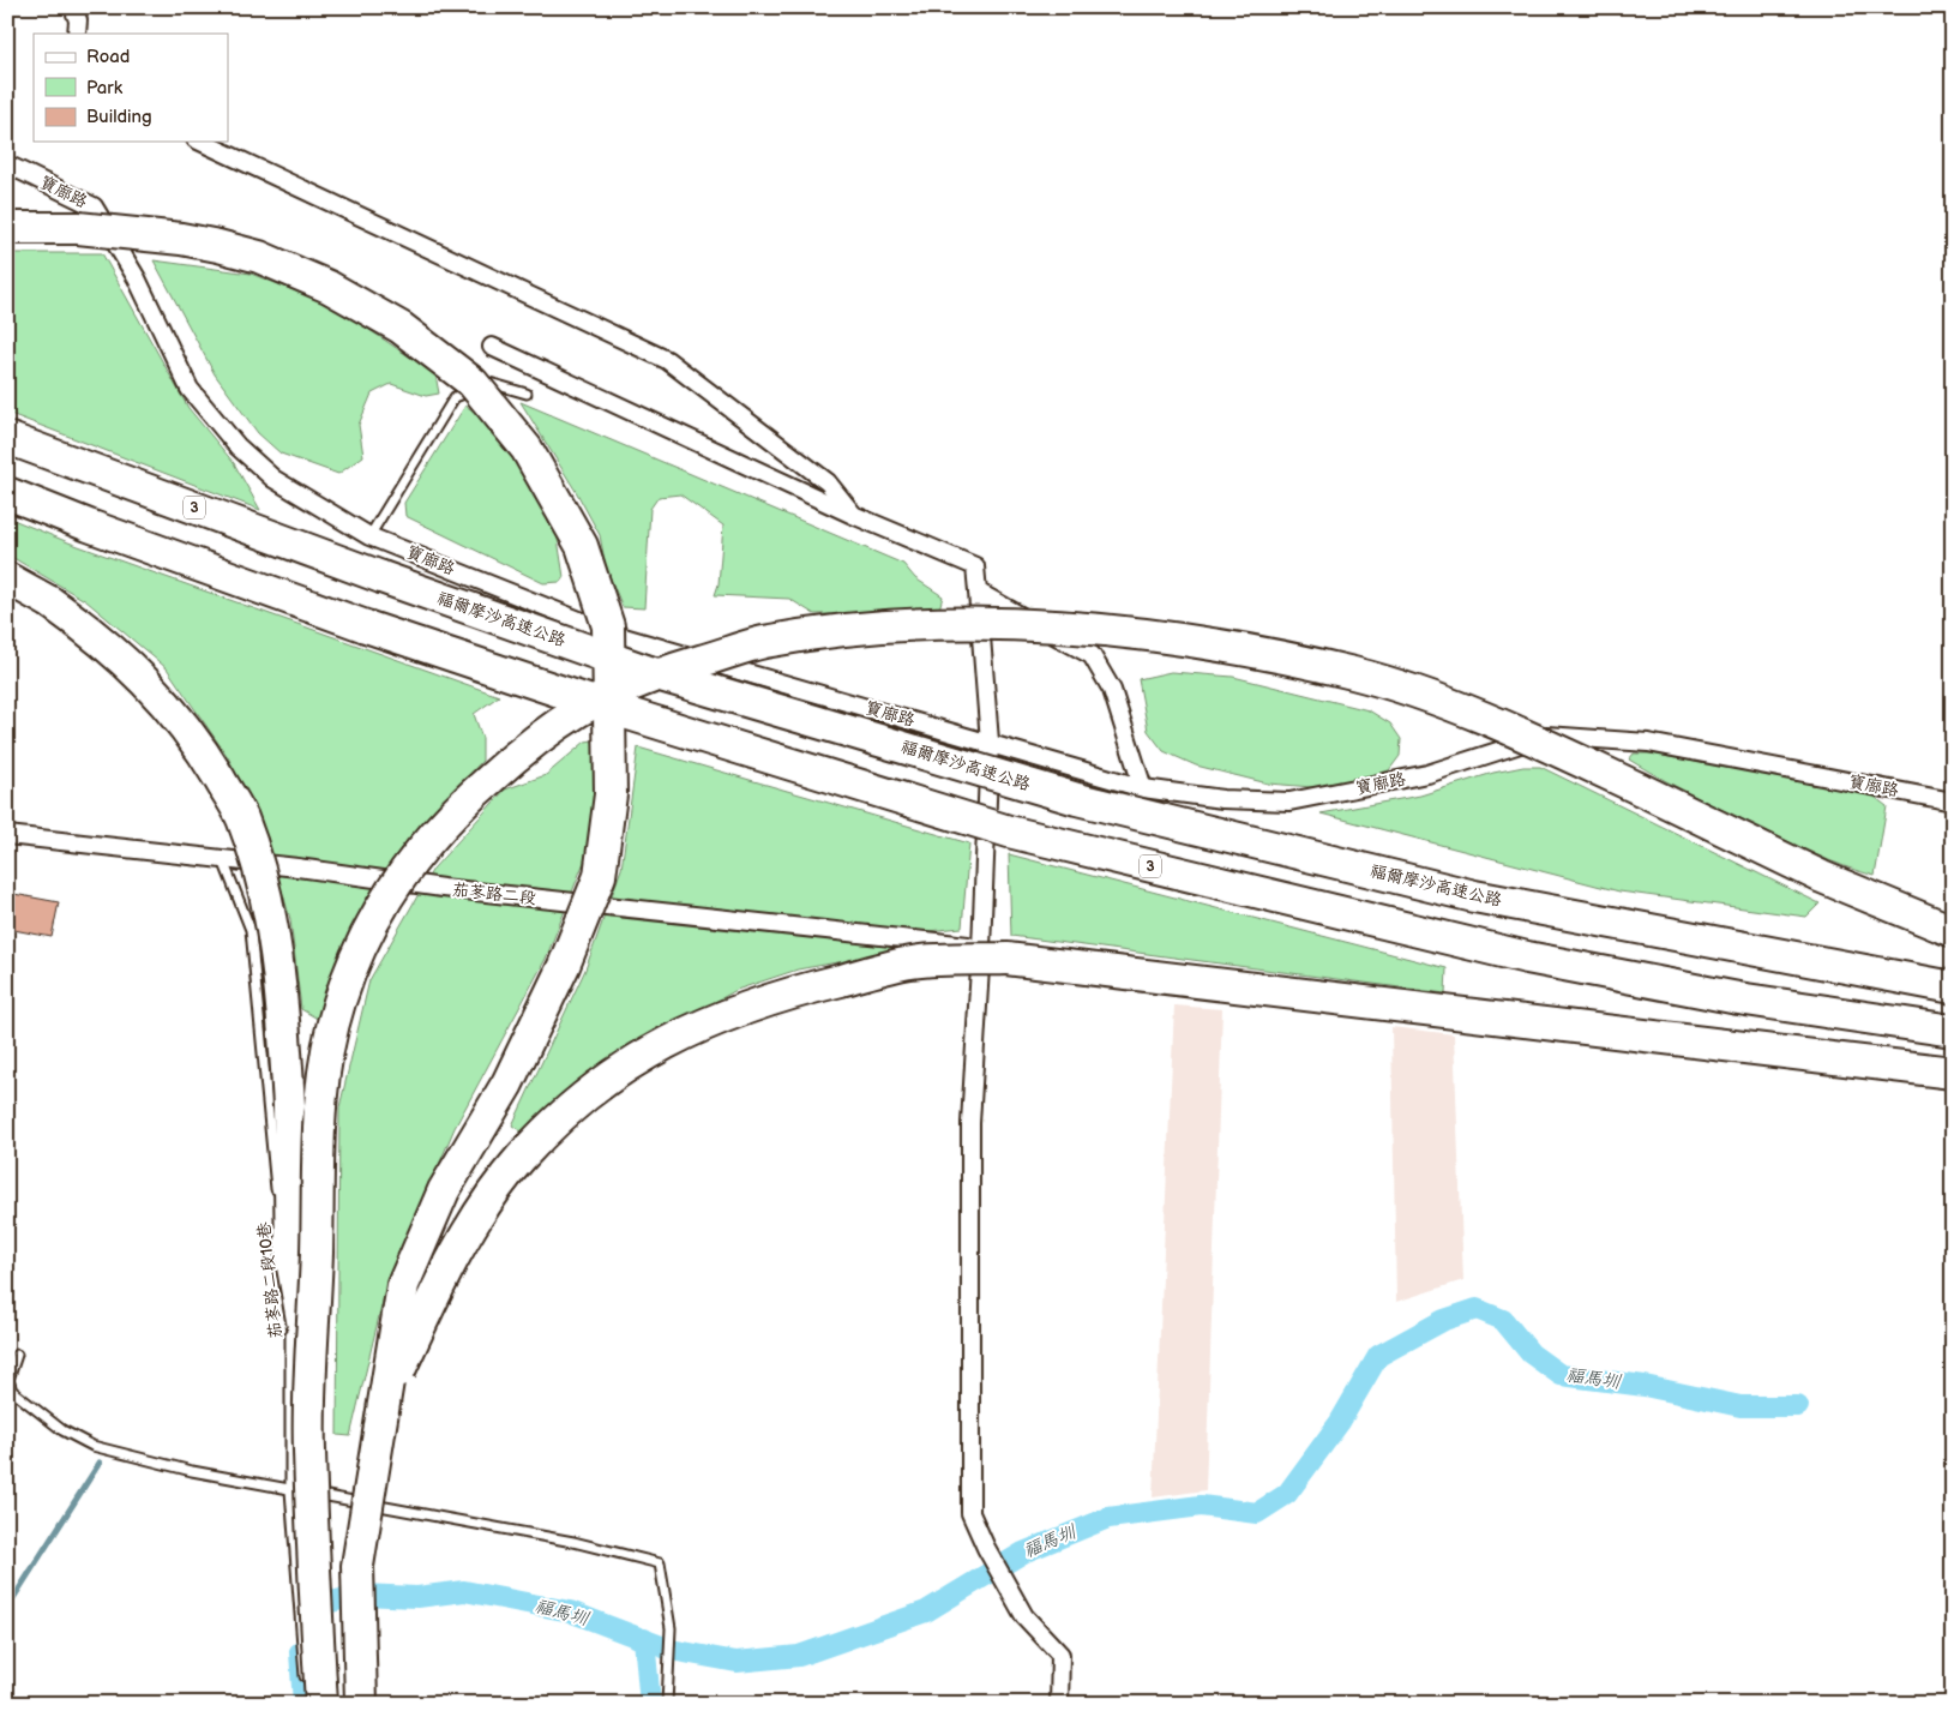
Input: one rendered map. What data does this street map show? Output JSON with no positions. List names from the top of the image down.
{
  "streets": {
    "highway": ["3", "福爾摩沙高速公路"],
    "street": ["寶廍路", "茄苳路二段"],
    "lane": ["茄苳路二段10巷"]
  },
  "crossings": [
    ["茄苳路二段", "茄苳路二段10巷"]
  ],
  "water": ["福馬圳"],
  "legend": ["Road", "Park", "Building"]
}
